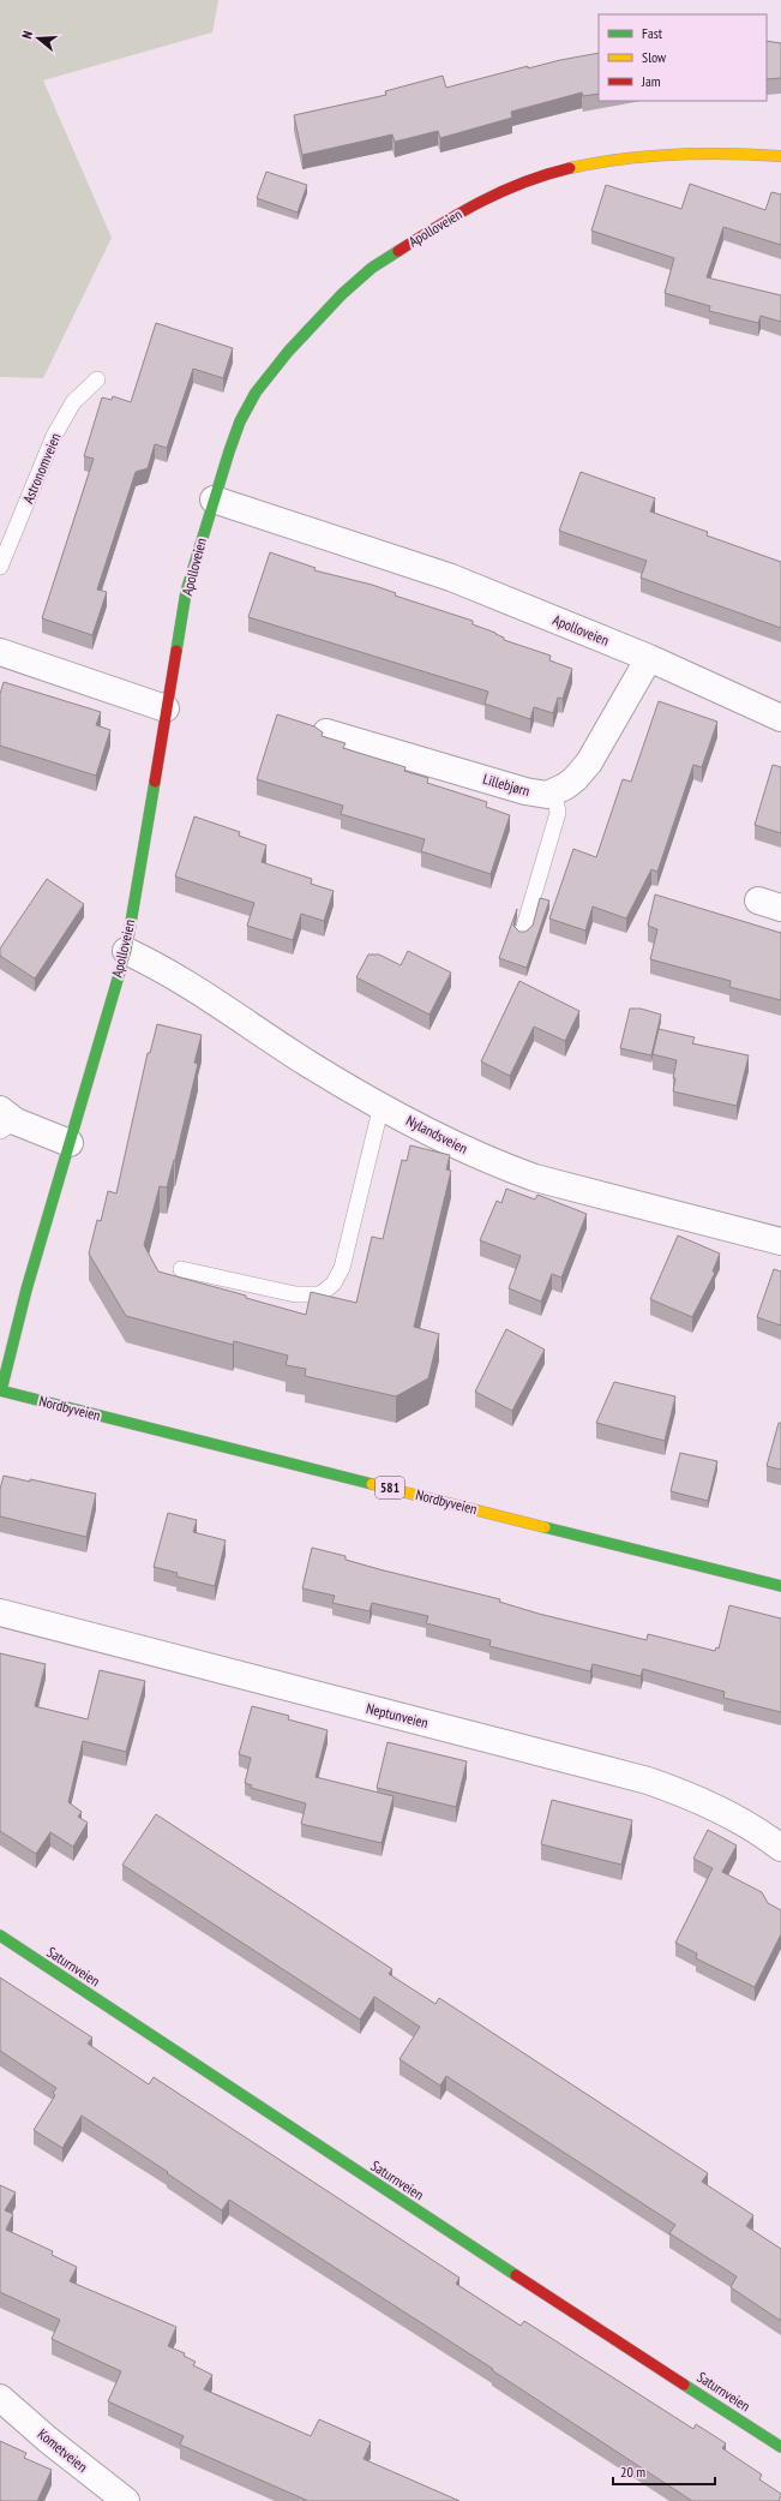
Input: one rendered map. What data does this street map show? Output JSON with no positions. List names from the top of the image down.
{
  "streets": {
    "street": [
      "Apolloveien",
      "Lillebjørn",
      "Nylandsveien",
      "Nordbyveien",
      "581",
      "Neptunveien",
      "Saturnveien",
      "Kometveien"
    ],
    "lane": ["Astronomveien"]
  },
  "crossings": [
    ["Apolloveien", "Lillebjørn"],
    ["Apolloveien", "Nylandsveien"],
    ["Apolloveien", "Nordbyveien"]
  ],
  "legend": ["Fast", "Slow", "Jam"],
  "scale_bar": "20 m",
  "north": "left"
}
